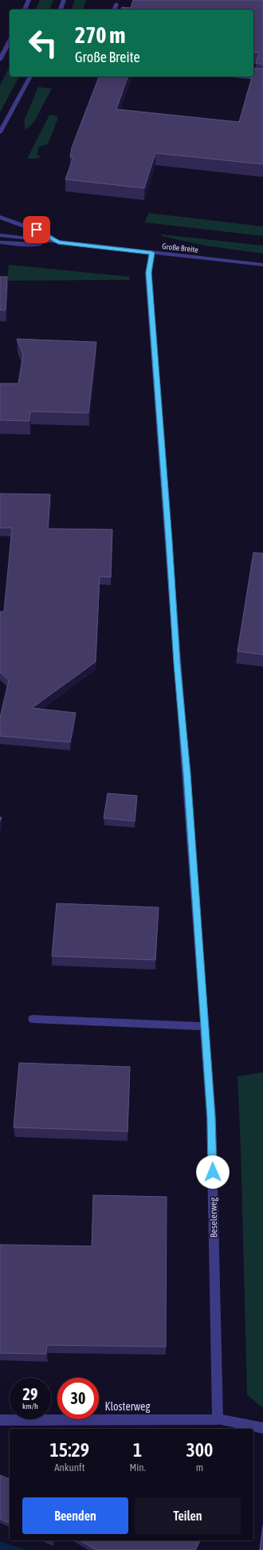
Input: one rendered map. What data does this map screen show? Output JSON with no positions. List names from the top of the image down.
{
  "streets": {
    "street": ["Große Breite", "Beselerweg", "Klosterweg"]
  },
  "crossings": [
    ["Große Breite", "Beselerweg"],
    ["Beselerweg", "Klosterweg"]
  ],
  "page": {
    "turn": ["270 m", "Große Breite"],
    "speed": "29 km/h",
    "limit": "30",
    "eta": [
      "15:29",
      "Ankunft",
      "1",
      "Min.",
      "300",
      "m"
    ],
    "buttons": ["Beenden", "Teilen"]
  }
}
